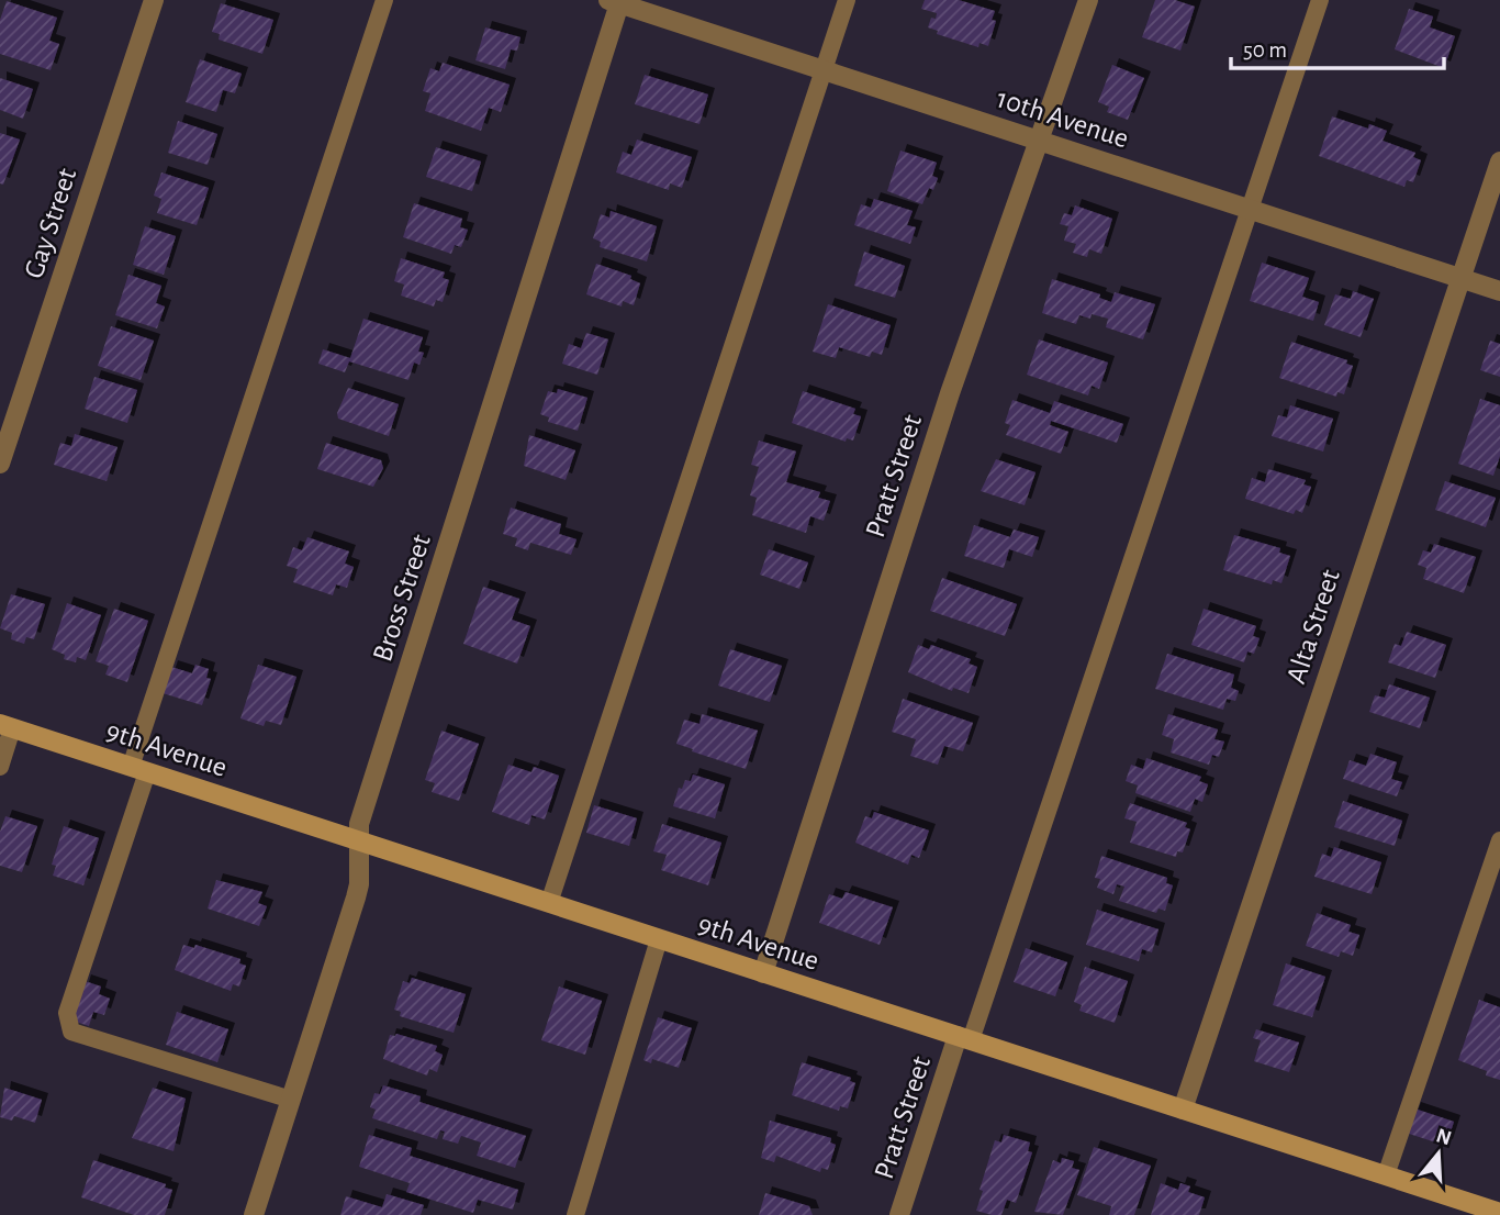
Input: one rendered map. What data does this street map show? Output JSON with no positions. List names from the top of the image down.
{
  "streets": {
    "main road": ["9th Avenue"],
    "street": [
      "10th Avenue",
      "Gay Street",
      "Pratt Street",
      "Bross Street",
      "Alta Street"
    ]
  },
  "crossings": [
    ["10th Avenue", "Pratt Street"],
    ["10th Avenue", "Bross Street"],
    ["10th Avenue", "Alta Street"],
    ["Pratt Street", "9th Avenue"],
    ["Bross Street", "9th Avenue"],
    ["Alta Street", "9th Avenue"]
  ],
  "scale_bar": "50 m",
  "north": "top"
}
